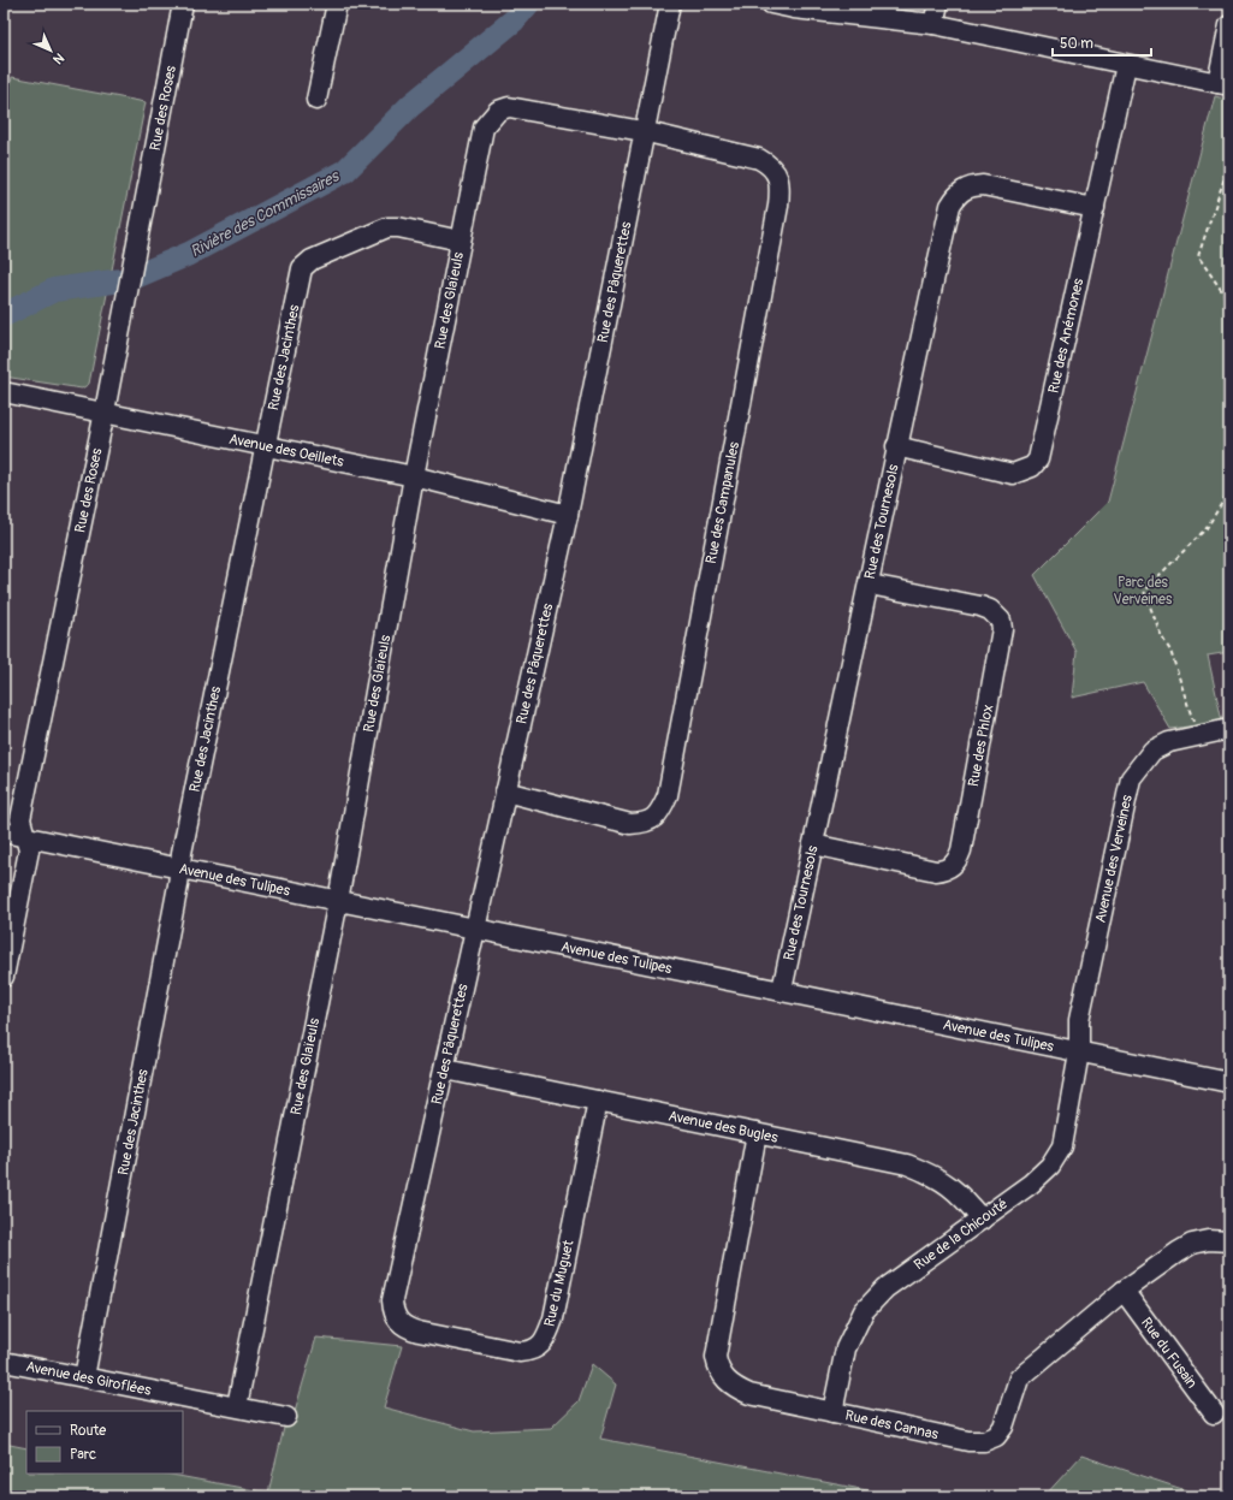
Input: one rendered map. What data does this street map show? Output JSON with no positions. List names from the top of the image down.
{
  "streets": {
    "street": [
      "Rue des Roses",
      "Rue des Pâquerettes",
      "Rue des Glaïeuls",
      "Rue des Anémones",
      "Rue des Jacinthes",
      "Avenue des Oeillets",
      "Rue des Campanules",
      "Rue des Tournesols",
      "Rue des Phlox",
      "Avenue des Verveines",
      "Avenue des Tulipes",
      "Avenue des Bugles",
      "Rue de la Chicouté",
      "Rue du Muguet",
      "Rue du Fusain",
      "Avenue des Giroflées",
      "Rue des Cannas"
    ]
  },
  "crossings": [
    ["Rue des Roses", "Avenue des Oeillets"],
    ["Rue des Roses", "Avenue des Tulipes"],
    ["Rue des Pâquerettes", "Rue des Glaïeuls"],
    ["Rue des Pâquerettes", "Avenue des Oeillets"],
    ["Rue des Pâquerettes", "Rue des Campanules"],
    ["Rue des Pâquerettes", "Avenue des Tulipes"],
    ["Rue des Pâquerettes", "Avenue des Bugles"],
    ["Rue des Pâquerettes", "Rue du Muguet"],
    ["Rue des Glaïeuls", "Rue des Jacinthes"],
    ["Rue des Glaïeuls", "Avenue des Oeillets"],
    ["Rue des Glaïeuls", "Rue des Campanules"],
    ["Rue des Glaïeuls", "Avenue des Tulipes"],
    ["Rue des Glaïeuls", "Avenue des Giroflées"],
    ["Rue des Anémones", "Rue des Tournesols"],
    ["Rue des Jacinthes", "Avenue des Oeillets"],
    ["Rue des Jacinthes", "Avenue des Tulipes"],
    ["Rue des Jacinthes", "Avenue des Giroflées"],
    ["Rue des Tournesols", "Rue des Phlox"],
    ["Rue des Tournesols", "Avenue des Tulipes"],
    ["Avenue des Verveines", "Avenue des Tulipes"],
    ["Avenue des Verveines", "Rue de la Chicouté"],
    ["Avenue des Tulipes", "Rue de la Chicouté"],
    ["Avenue des Bugles", "Rue de la Chicouté"],
    ["Avenue des Bugles", "Rue du Muguet"],
    ["Avenue des Bugles", "Rue des Cannas"],
    ["Rue de la Chicouté", "Rue des Cannas"],
    ["Rue du Fusain", "Rue des Cannas"]
  ],
  "water": ["Rivière des Commissaires"],
  "parks": ["Parc des Verveines"],
  "legend": ["Route", "Parc"],
  "scale_bar": "50 m",
  "north": "bottom right"
}
